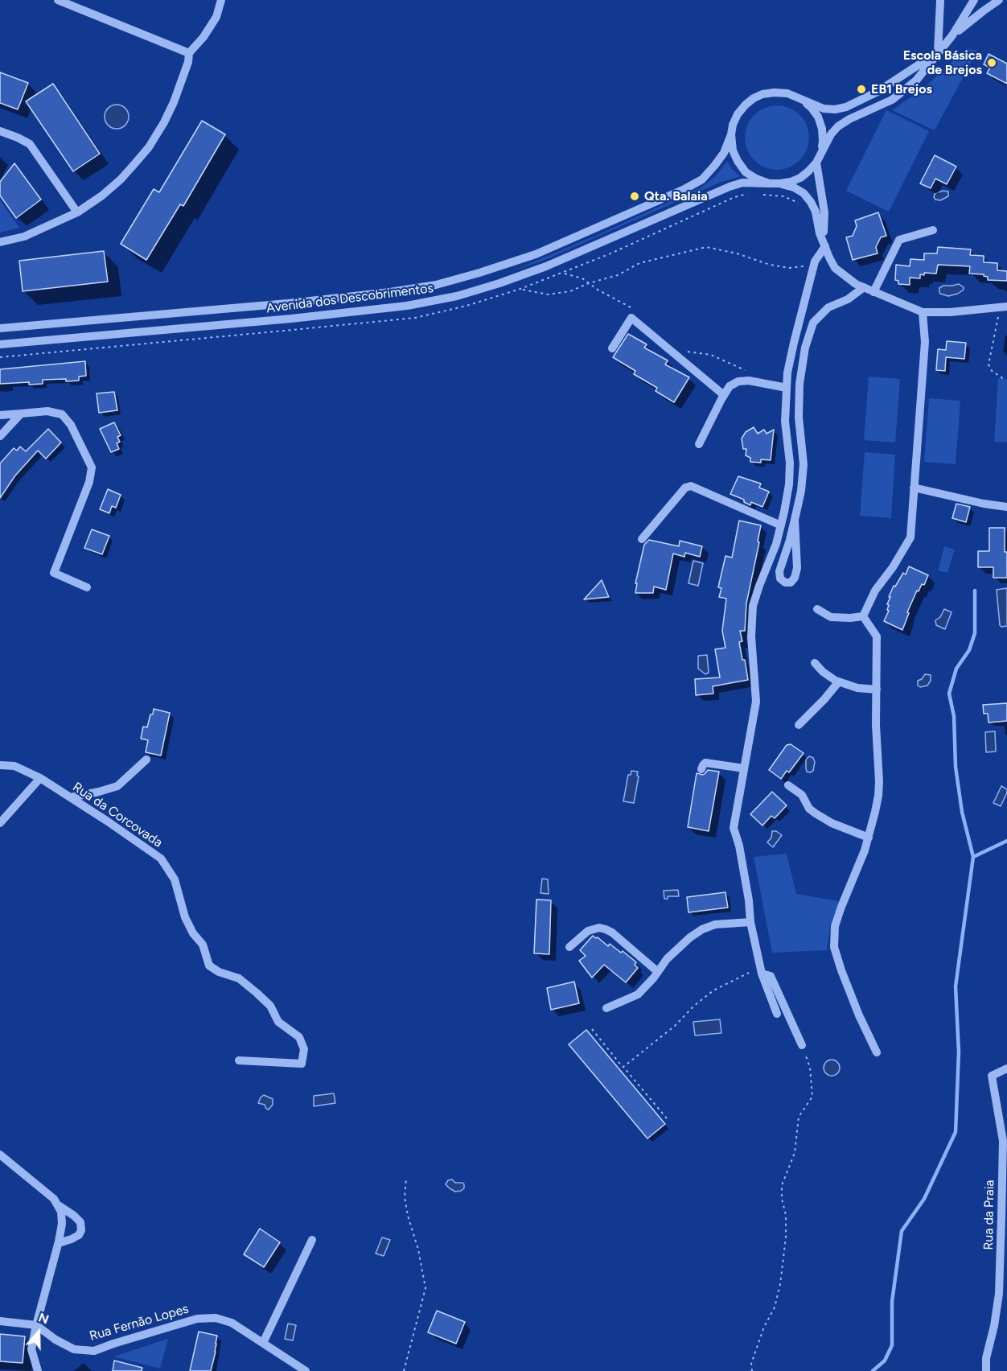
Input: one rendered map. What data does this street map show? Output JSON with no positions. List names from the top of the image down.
{
  "streets": {
    "street": [
      "Avenida dos Descobrimentos",
      "Rua da Corcovada",
      "Rua da Praia",
      "Rua Fernão Lopes"
    ]
  },
  "places": ["Escola Básica de Brejos", "EB1 Brejos", "Qta. Balaia"],
  "north": "top"
}
